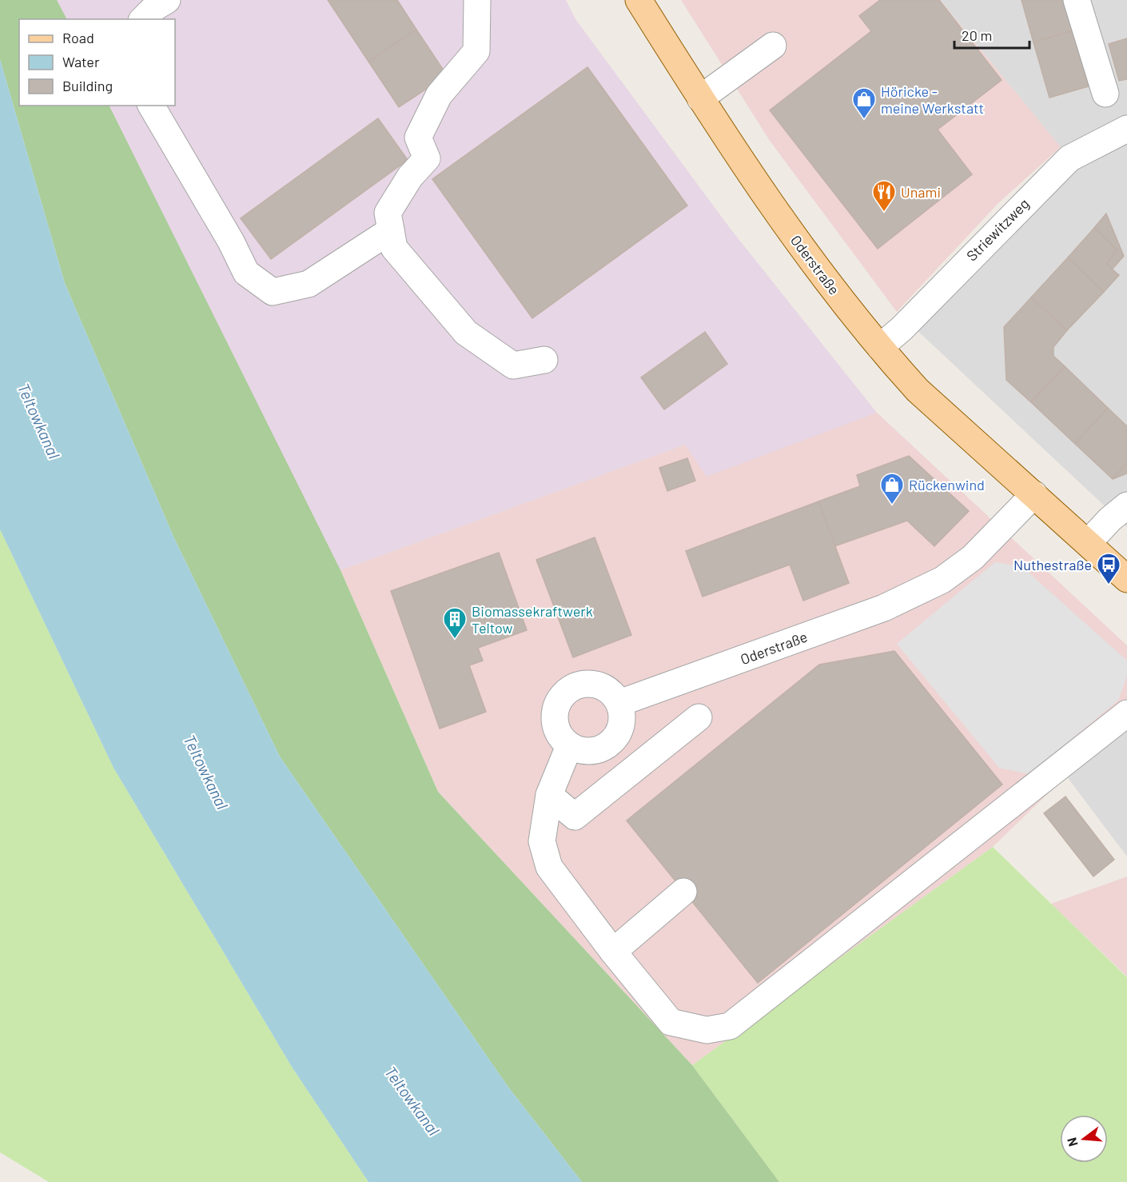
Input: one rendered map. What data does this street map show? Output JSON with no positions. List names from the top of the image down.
{
  "streets": {
    "main road": ["Oderstraße"],
    "street": ["Striewitzweg"]
  },
  "crossings": [
    ["Striewitzweg", "Oderstraße"]
  ],
  "water": ["Teltowkanal"],
  "places": {
    "shop": ["Höricke - meine Werkstatt", "Rückenwind"],
    "restaurant": ["Unami"],
    "bus stop": ["Nuthestraße"],
    "building": ["Biomassekraftwerk Teltow"]
  },
  "legend": ["Road", "Water", "Building"],
  "scale_bar": "20 m",
  "north": "left"
}
